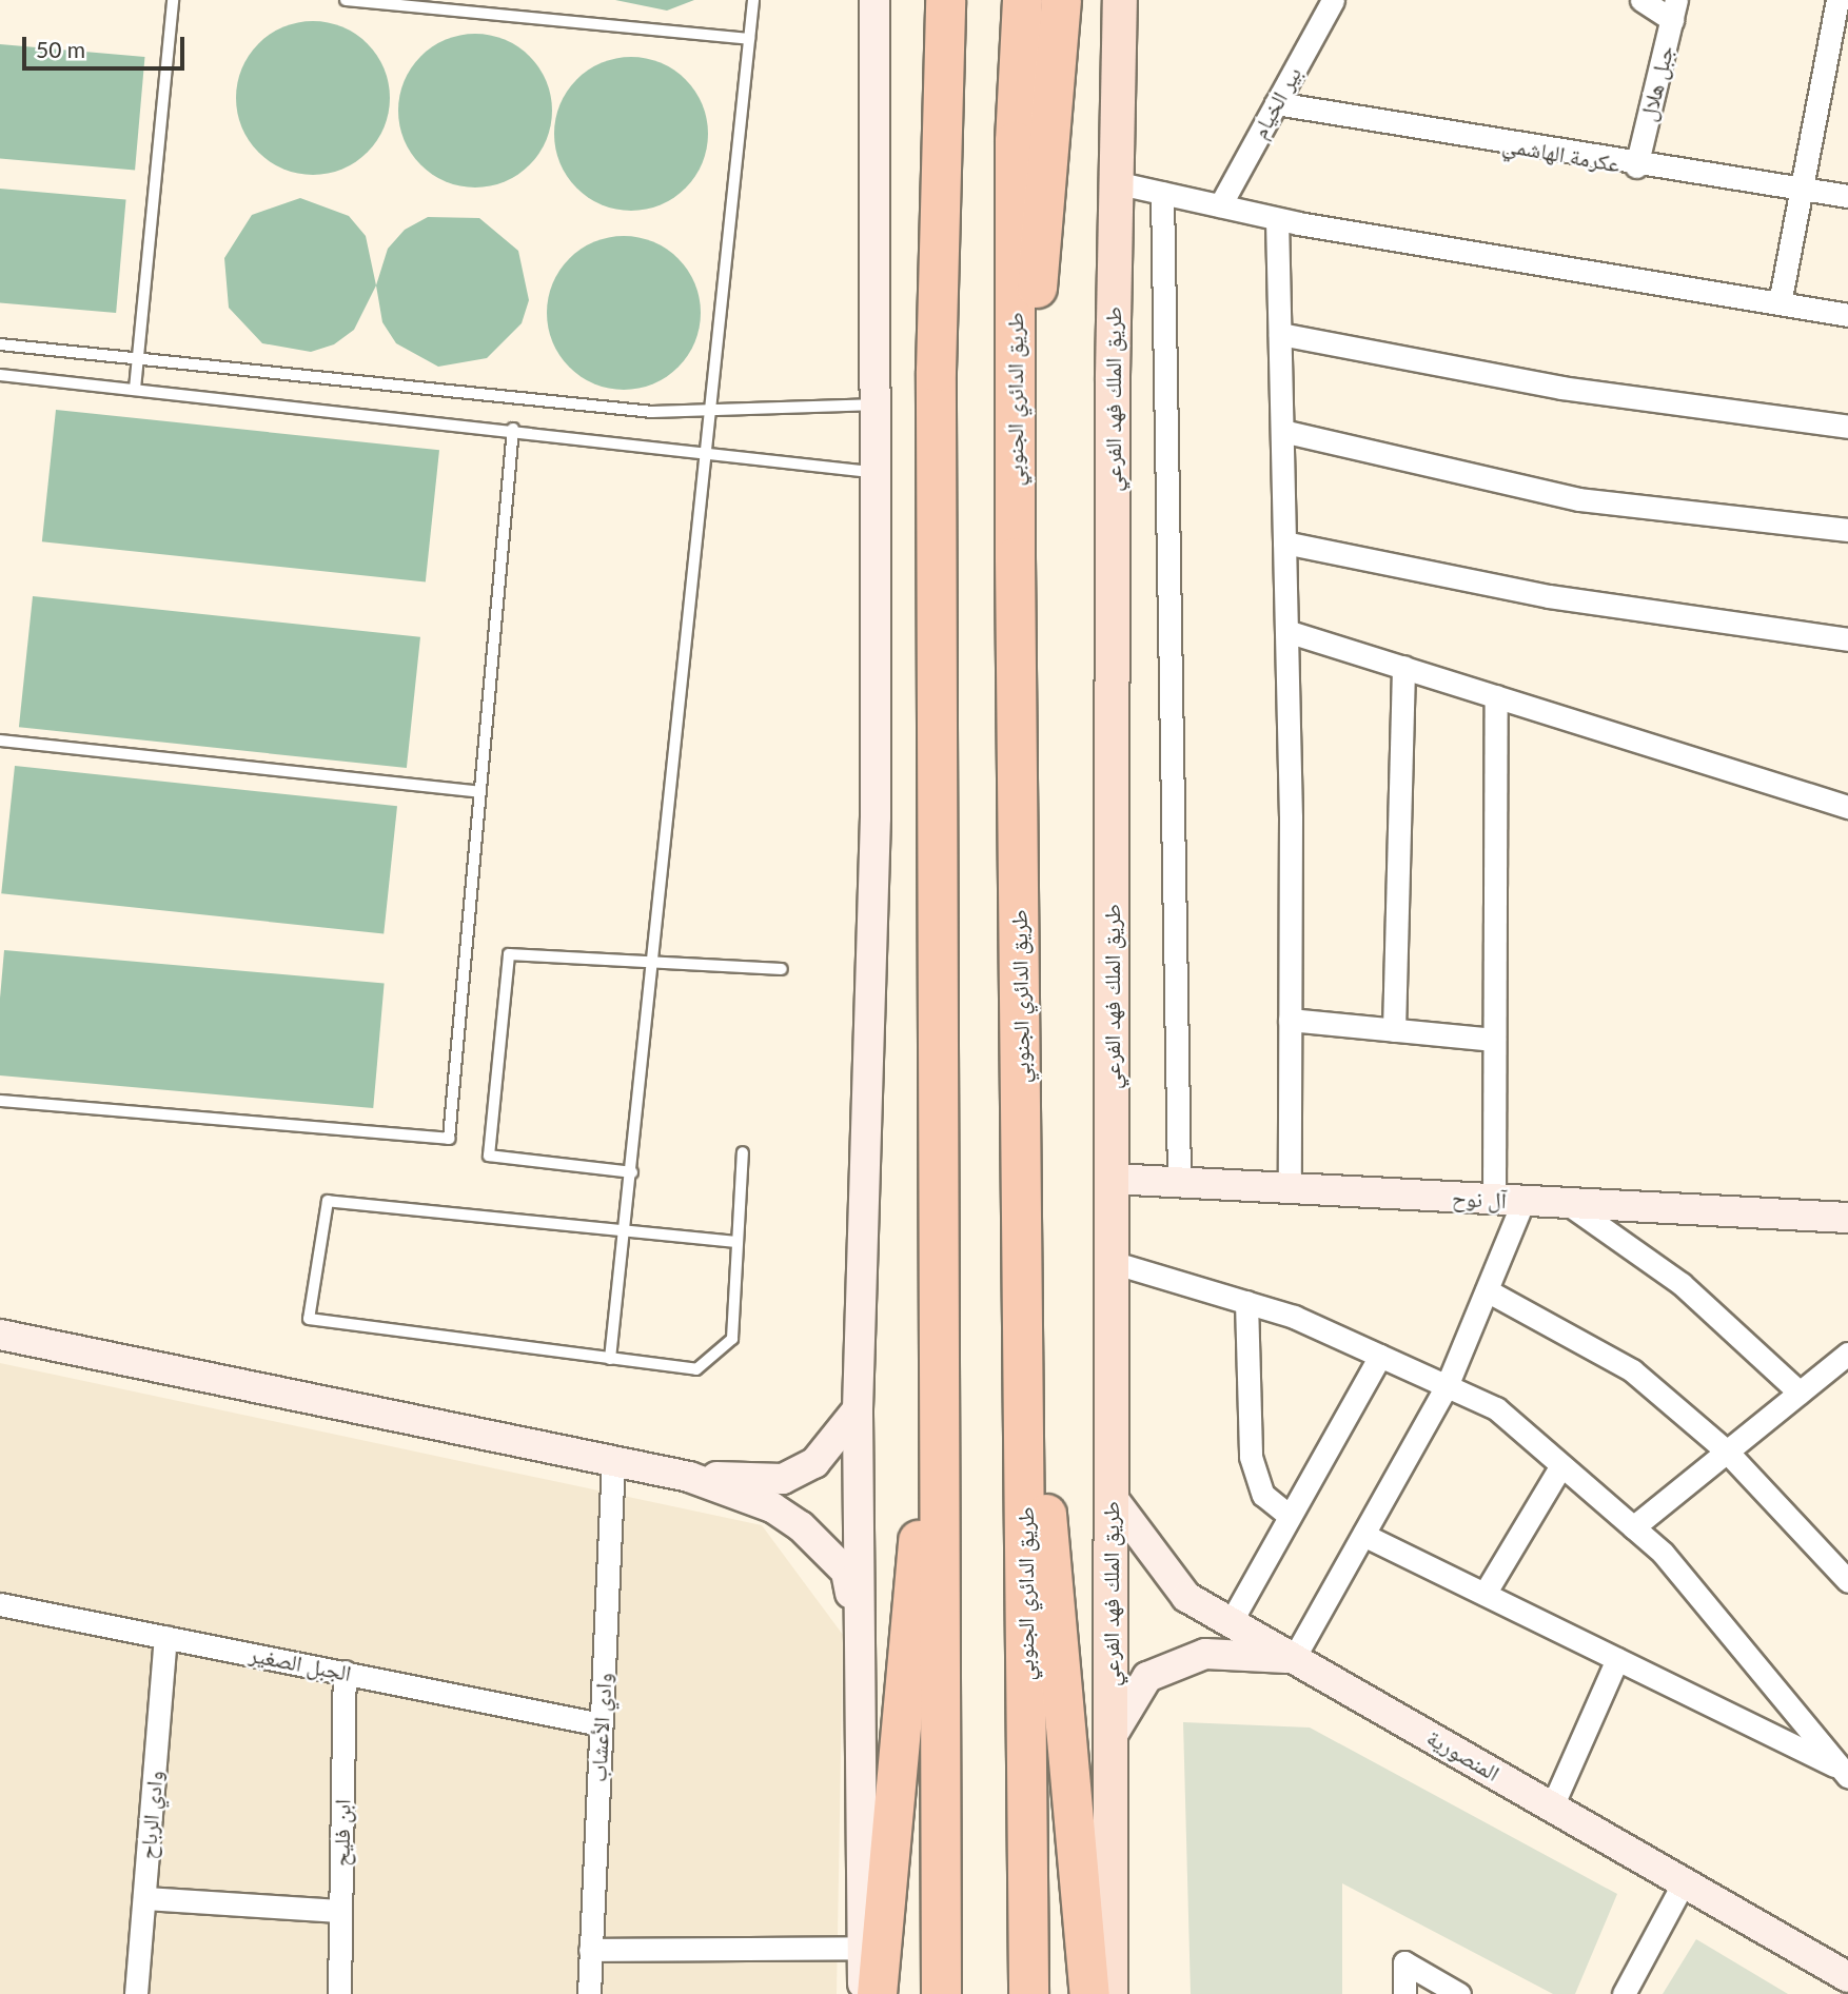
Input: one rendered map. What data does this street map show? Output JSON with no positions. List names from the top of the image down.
{
  "streets": {
    "highway": ["طريق الدائري الجنوبي"],
    "main road": ["طريق الملك فهد الفرعي", "آل نوح", "المنصورية"],
    "street": [
      "جبل هلال",
      "بير الخيام",
      "عكرمة الهاشمي",
      "الجبل الصغير",
      "وادي الأعشاب",
      "وادي الرباح",
      "ابن فليح"
    ]
  },
  "crossings": [
    ["جبل هلال", "عكرمة الهاشمي"],
    ["بير الخيام", "عكرمة الهاشمي"],
    ["طريق الملك فهد الفرعي", "آل نوح"],
    ["طريق الملك فهد الفرعي", "المنصورية"],
    ["الجبل الصغير", "وادي الأعشاب"],
    ["الجبل الصغير", "وادي الرباح"],
    ["الجبل الصغير", "ابن فليح"]
  ],
  "scale_bar": "50 m"
}
